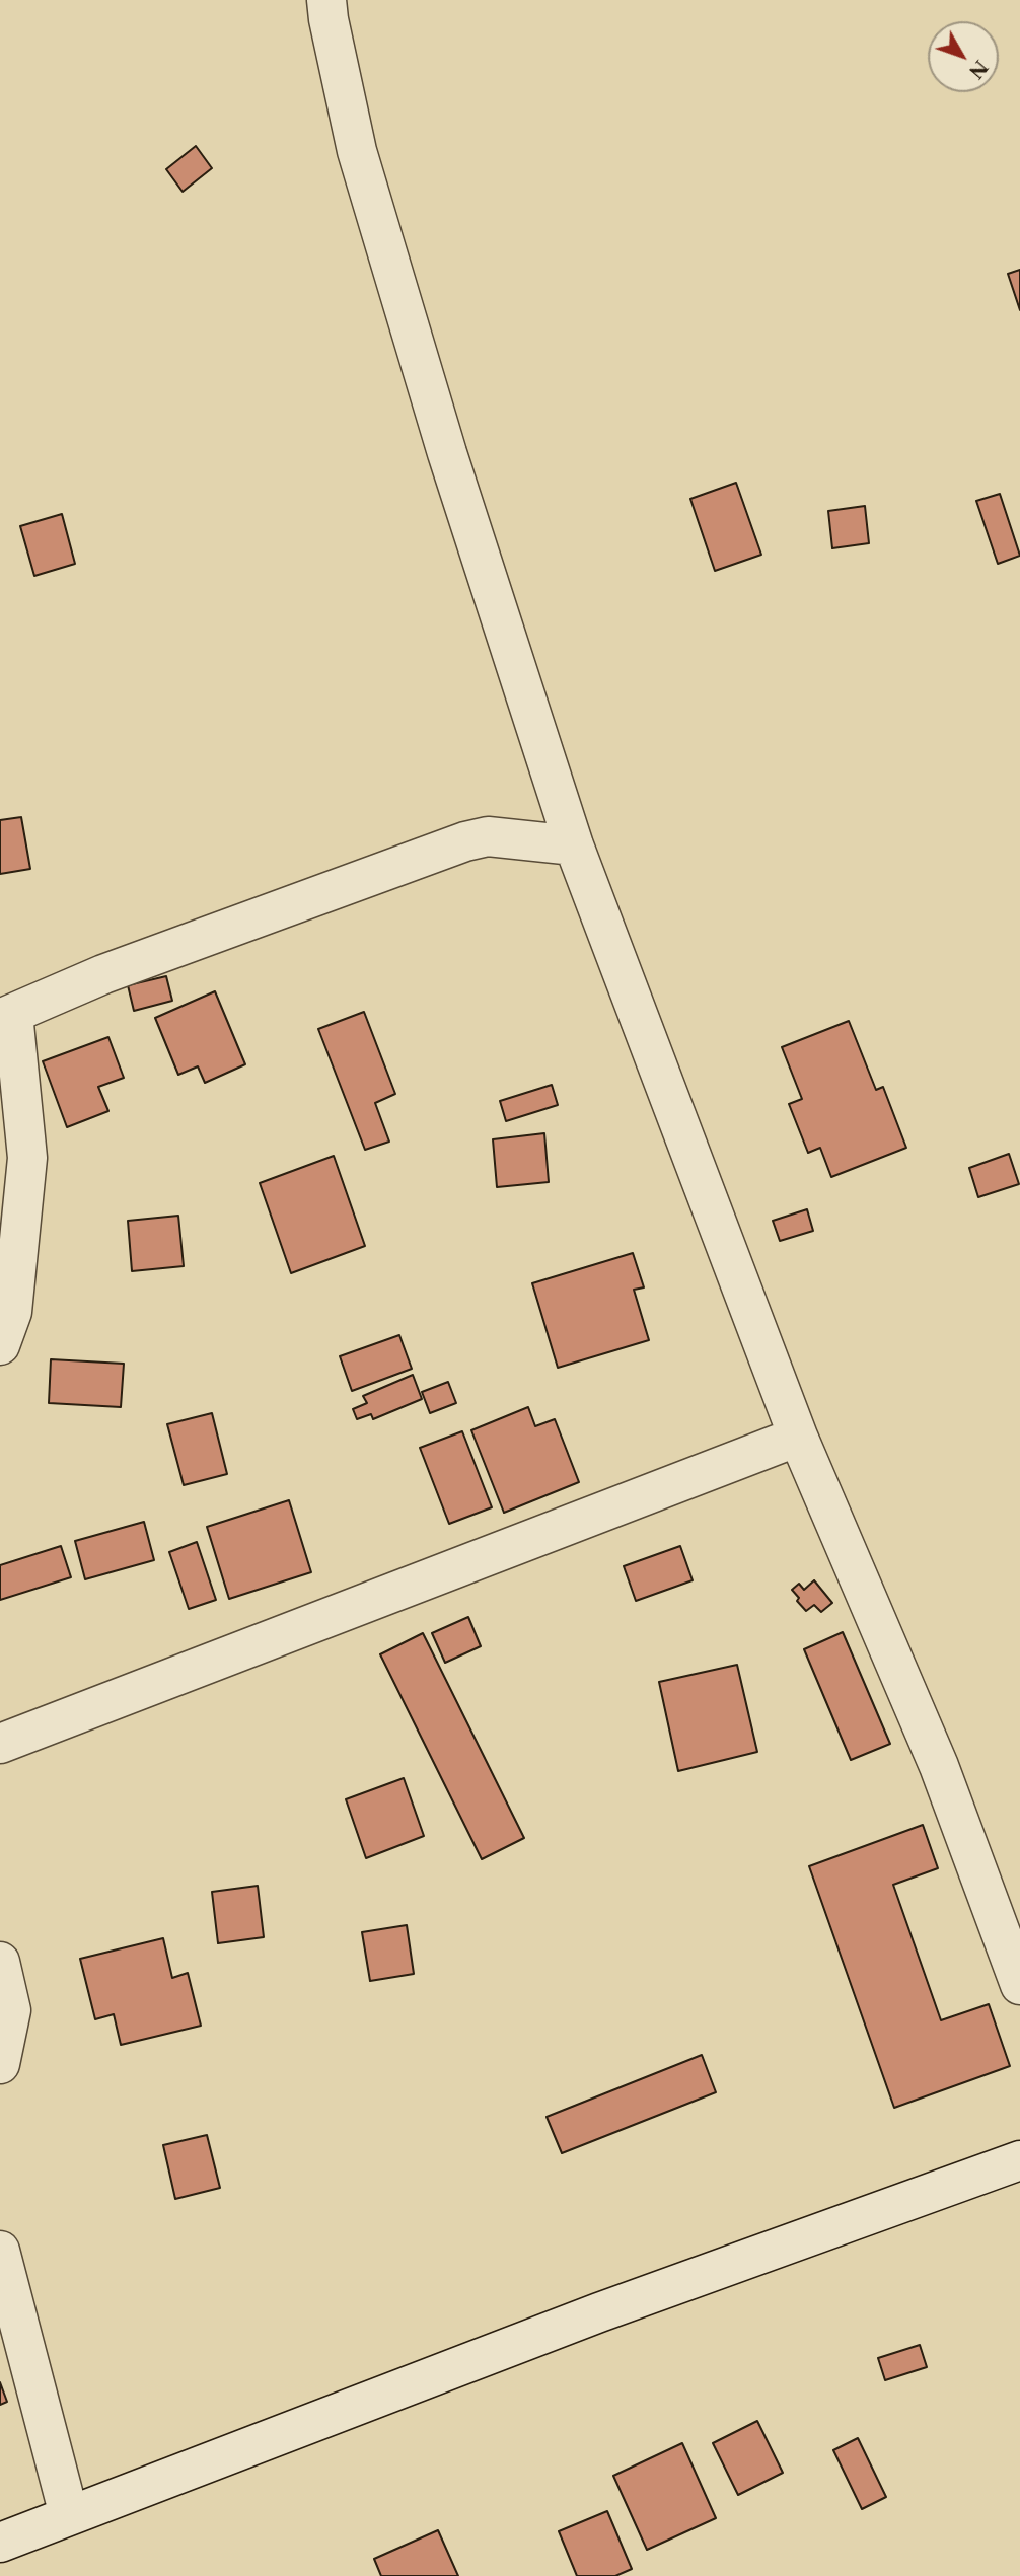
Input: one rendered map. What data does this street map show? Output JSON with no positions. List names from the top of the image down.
{
  "north": "bottom right"
}
